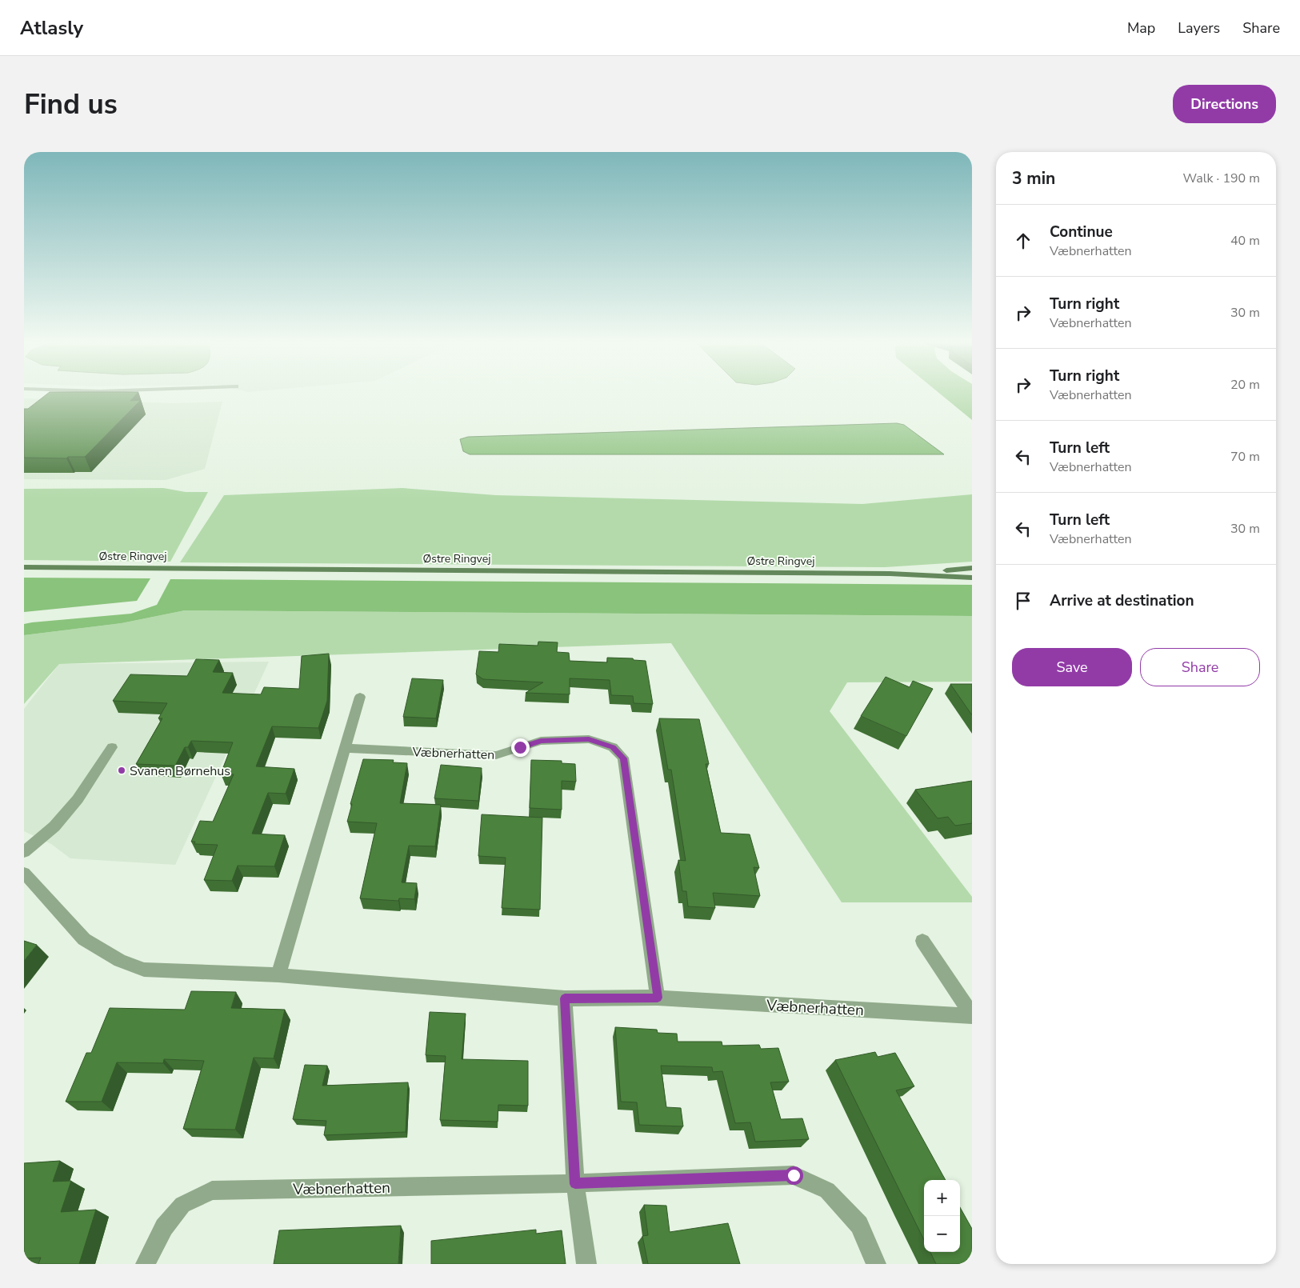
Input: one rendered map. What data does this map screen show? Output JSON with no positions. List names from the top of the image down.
{
  "streets": {
    "main road": ["Østre Ringvej"],
    "street": ["Væbnerhatten"]
  },
  "places": ["Svanen Børnehus"],
  "page": {
    "header": "Atlasly",
    "nav": ["Map", "Layers", "Share"],
    "buttons": [
      "Directions",
      ["Save", "Share"]
    ],
    "title": "Find us",
    "heading": ["3 min", "Walk · 190 m"],
    "list": [
      ["Continue", "Væbnerhatten", "40 m"],
      ["Turn right", "Væbnerhatten", "30 m"],
      ["Turn right", "Væbnerhatten", "20 m"],
      ["Turn left", "Væbnerhatten", "70 m"],
      ["Turn left", "Væbnerhatten", "30 m"],
      "Arrive at destination"
    ],
    "map_buttons": ["+", "−"]
  }
}
